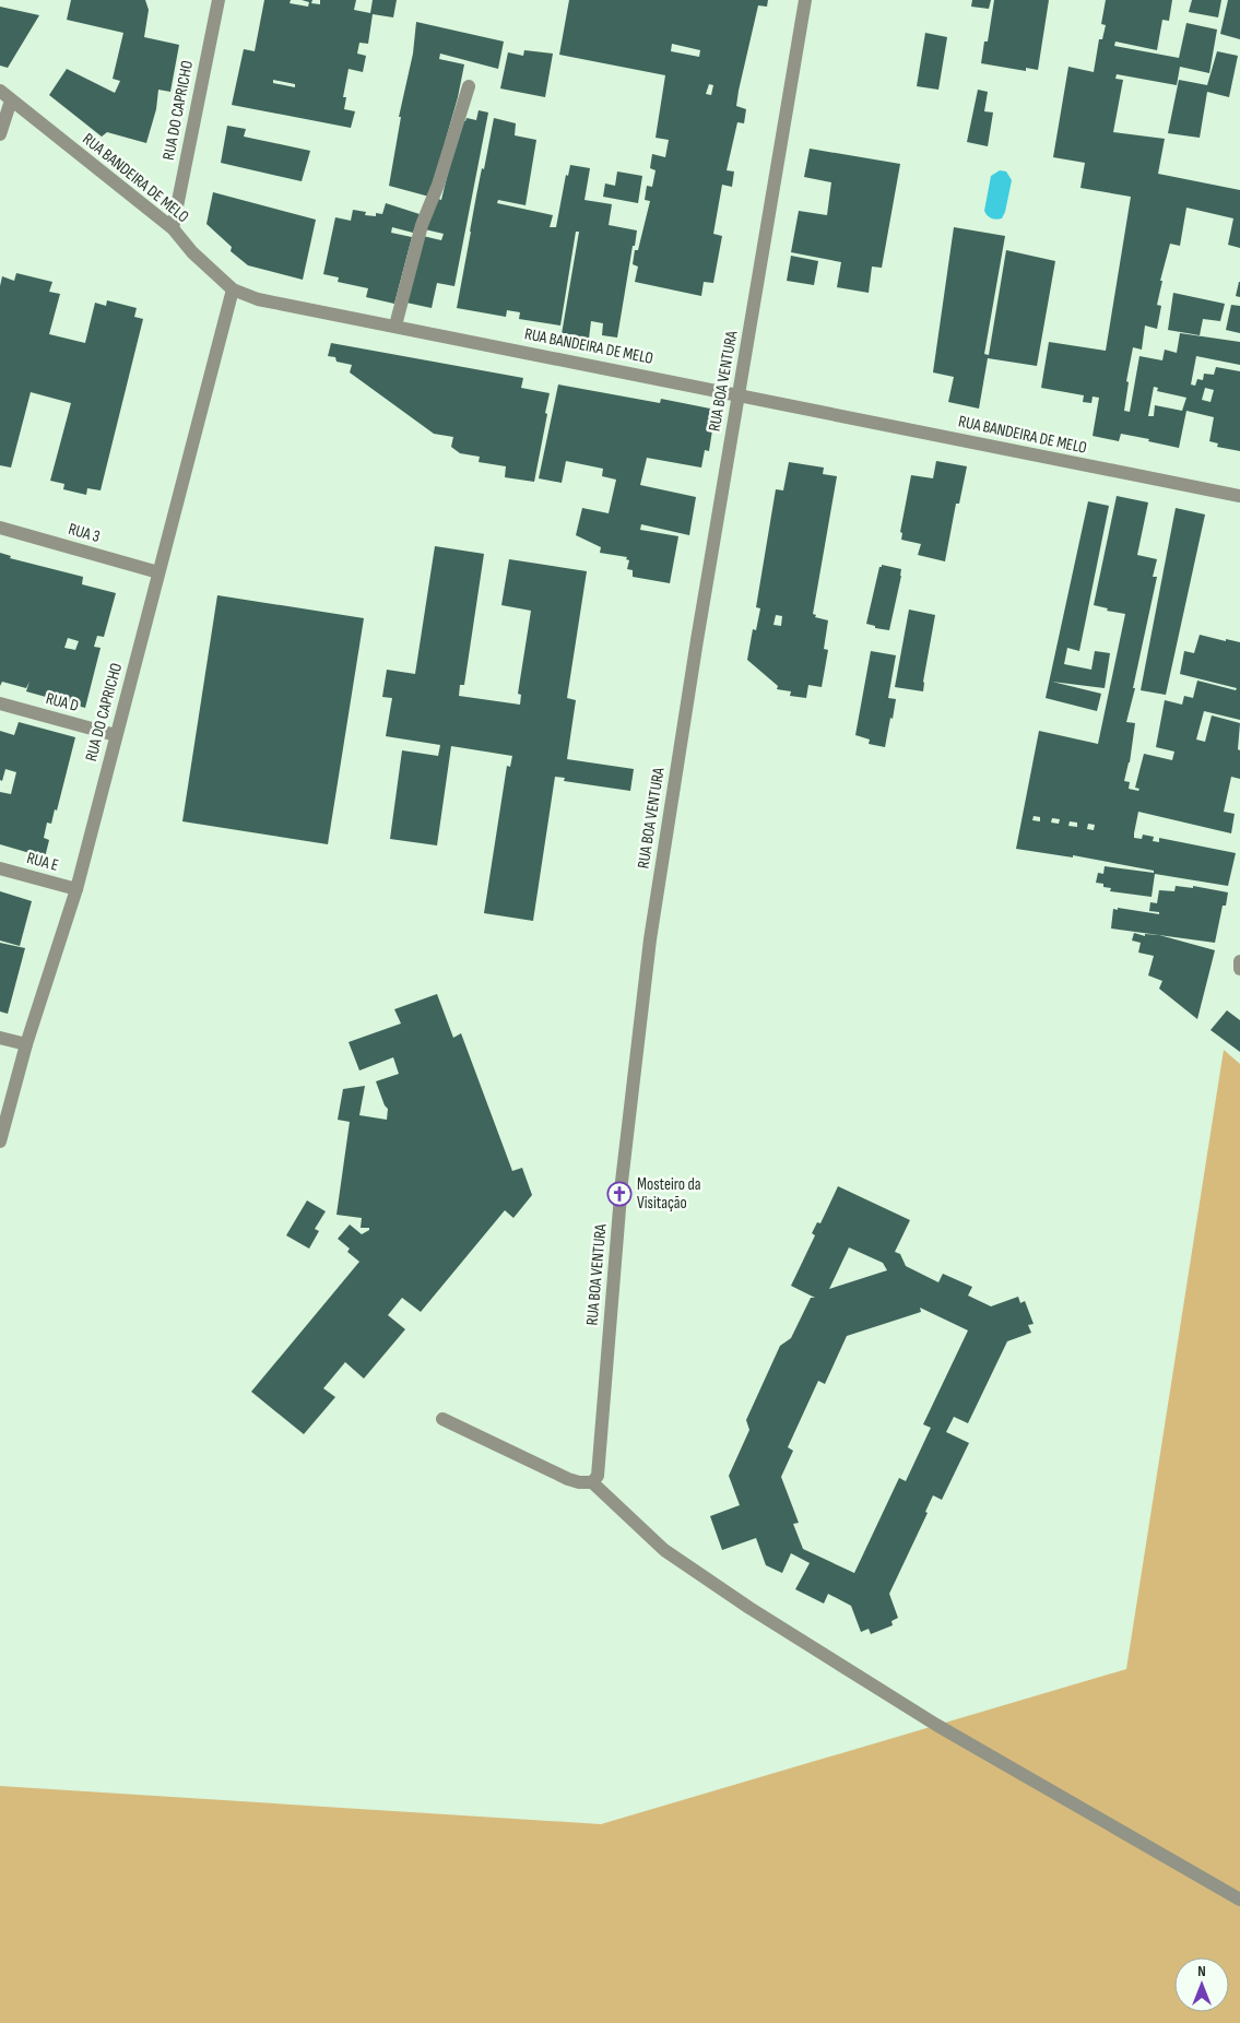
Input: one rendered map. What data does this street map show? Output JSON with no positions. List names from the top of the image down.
{
  "streets": {
    "street": [
      "RUA DO CAPRICHO",
      "RUA BANDEIRA DE MELO",
      "RUA BOA VENTURA",
      "RUA 3",
      "RUA D",
      "RUA E"
    ]
  },
  "crossings": [
    ["RUA DO CAPRICHO", "RUA BANDEIRA DE MELO"],
    ["RUA DO CAPRICHO", "RUA 3"],
    ["RUA DO CAPRICHO", "RUA D"],
    ["RUA DO CAPRICHO", "RUA E"],
    ["RUA BANDEIRA DE MELO", "RUA BOA VENTURA"]
  ],
  "places": {
    "church": ["Mosteiro da Visitação"]
  },
  "north": "top"
}
